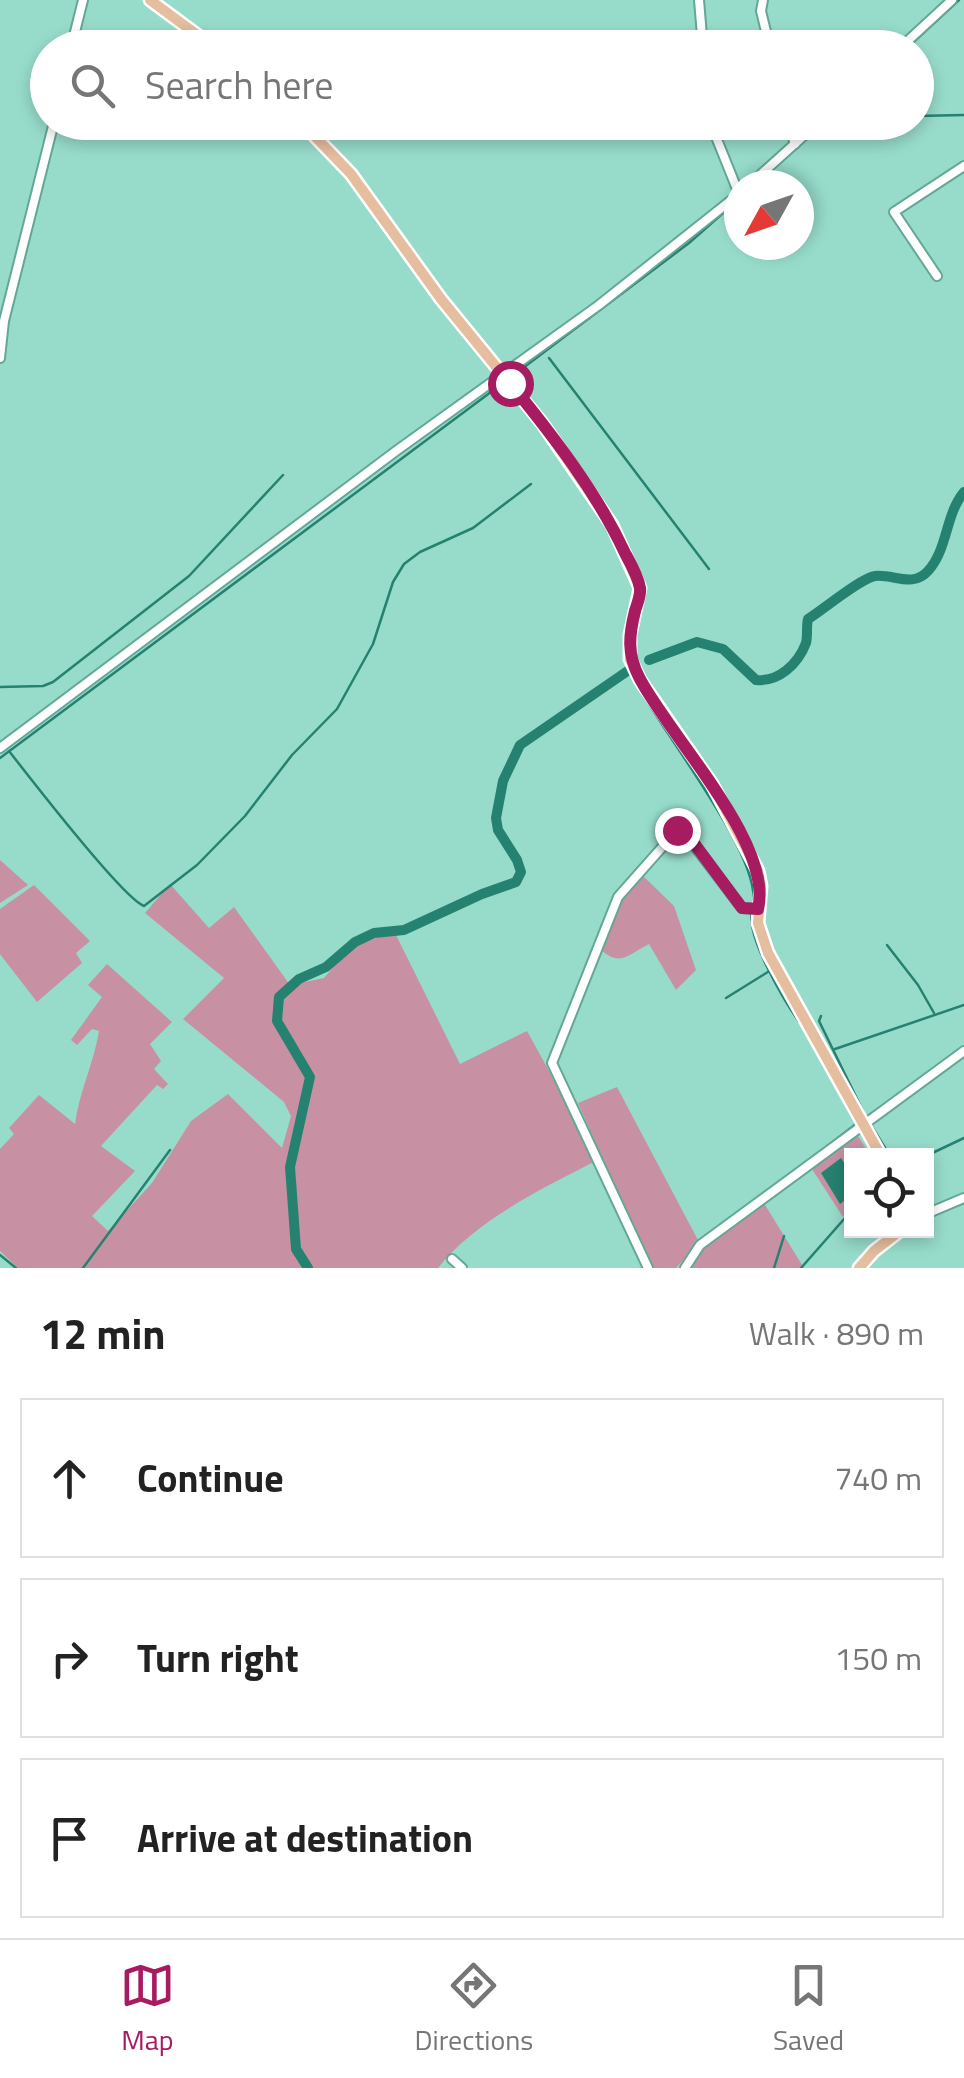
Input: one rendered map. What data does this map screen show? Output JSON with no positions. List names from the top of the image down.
{
  "north": "bottom left",
  "page": {
    "search": "Search here",
    "heading": ["12 min", "Walk · 890 m"],
    "list": [
      ["Continue", "740 m"],
      ["Turn right", "150 m"],
      "Arrive at destination"
    ],
    "nav": ["Map", "Directions", "Saved"]
  }
}
